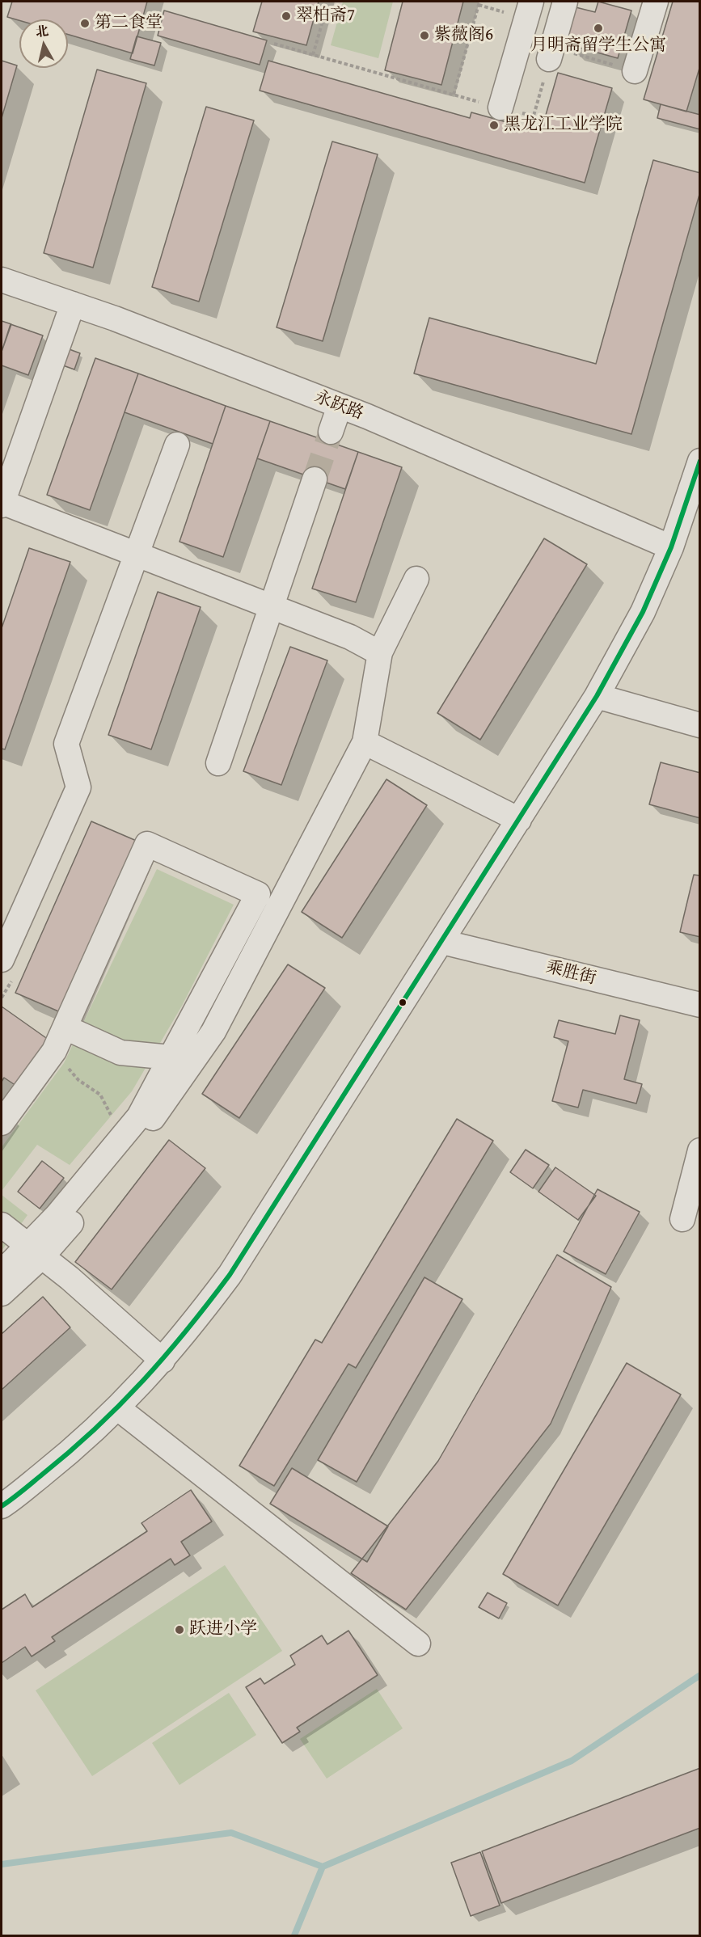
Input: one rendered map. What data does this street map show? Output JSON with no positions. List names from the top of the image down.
{
  "streets": {
    "street": ["永跃路", "乘胜街"]
  },
  "places": [
    "翠柏斋7",
    "第二食堂",
    "月明斋留学生公寓",
    "紫薇阁6",
    "黑龙江工业学院",
    "跃进小学"
  ],
  "north": "top"
}
